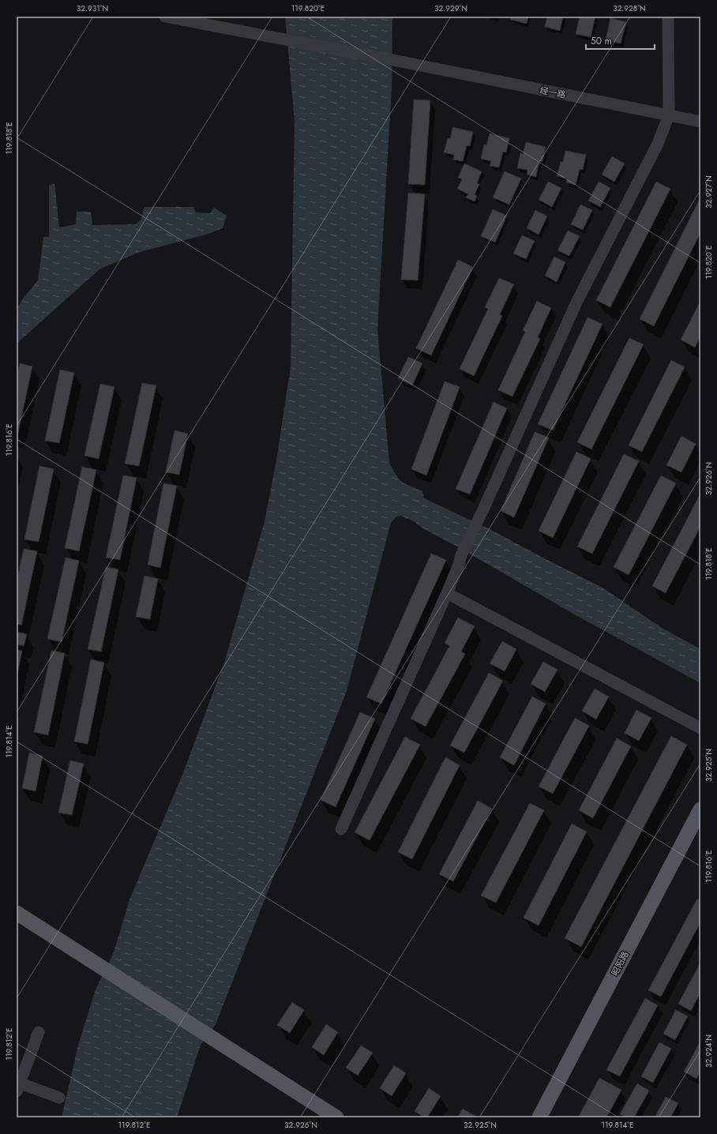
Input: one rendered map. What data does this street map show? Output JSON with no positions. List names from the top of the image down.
{
  "streets": {
    "main road": ["昭阳路"],
    "street": ["经一路"]
  },
  "scale_bar": "50 m",
  "coordinates": [
    "32.931°N",
    "119.820°E",
    "32.929°N",
    "32.928°N",
    "119.818°E",
    "32.927°N",
    "119.816°E",
    "32.926°N",
    "119.814°E",
    "32.925°N",
    "119.812°E",
    "32.924°N"
  ]
}
